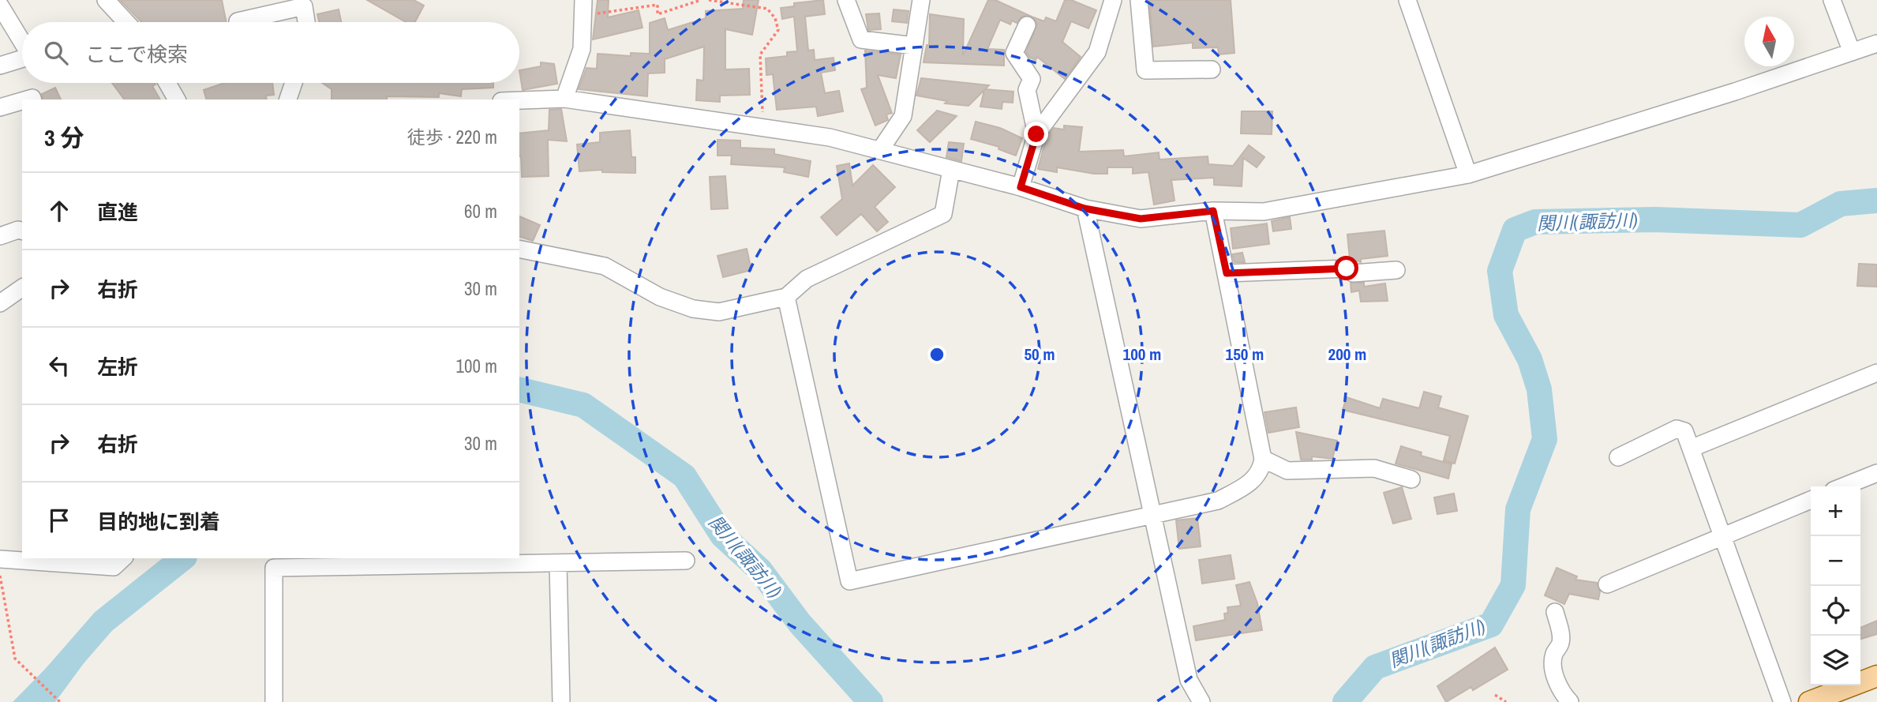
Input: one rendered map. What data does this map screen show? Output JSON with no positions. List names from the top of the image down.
{
  "water": ["関川(諏訪川)"],
  "north": "top",
  "page": {
    "search": "ここで検索",
    "heading": ["3 分", "徒歩 · 220 m"],
    "list": [
      ["直進", "60 m"],
      ["右折", "30 m"],
      ["左折", "100 m"],
      ["右折", "30 m"],
      "目的地に到着"
    ],
    "map_buttons": ["+", "−"]
  },
  "rings": [
    "50 m",
    "100 m",
    "150 m",
    "200 m"
  ]
}
